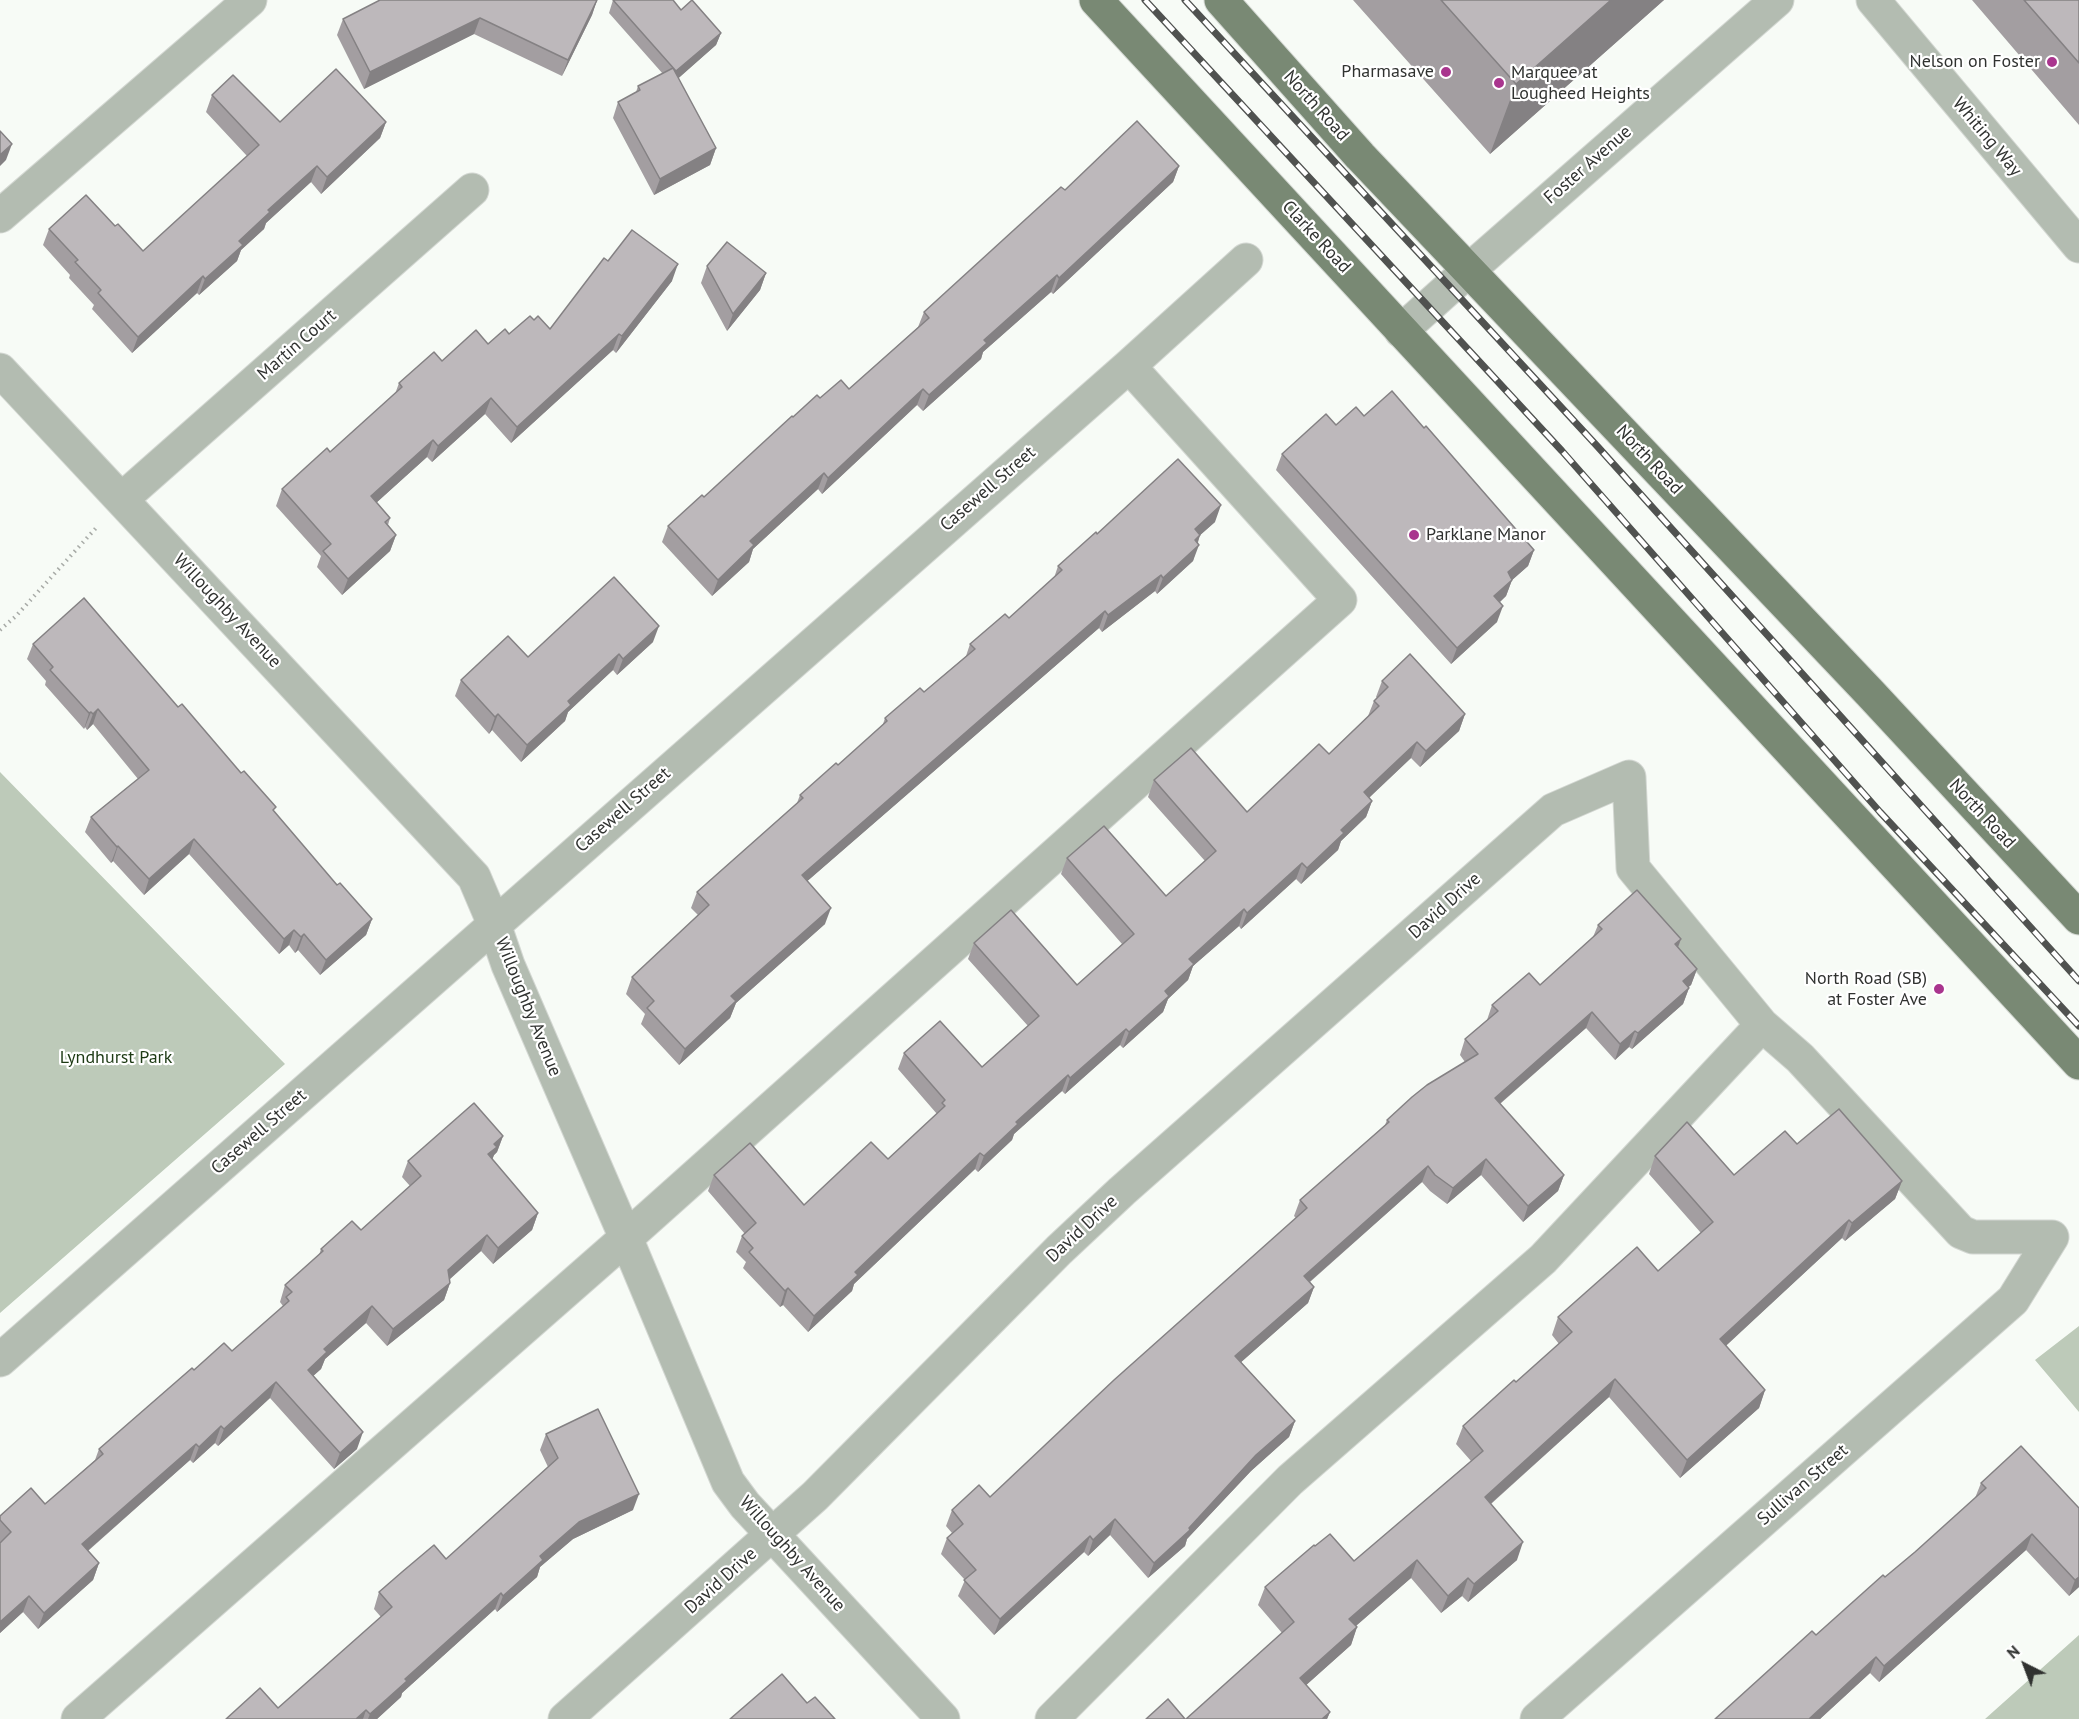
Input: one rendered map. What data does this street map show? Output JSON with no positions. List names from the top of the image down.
{
  "streets": {
    "main road": ["North Road", "Clarke Road"],
    "street": [
      "Whiting Way",
      "Foster Avenue",
      "Martin Court",
      "Casewell Street",
      "Willoughby Avenue",
      "David Drive",
      "Sullivan Street"
    ]
  },
  "crossings": [
    ["North Road", "Foster Avenue"],
    ["Foster Avenue", "Clarke Road"],
    ["Martin Court", "Willoughby Avenue"],
    ["Casewell Street", "Willoughby Avenue"],
    ["Willoughby Avenue", "David Drive"],
    ["David Drive", "Sullivan Street"]
  ],
  "parks": ["Lyndhurst Park"],
  "places": [
    "Nelson on Foster",
    "Pharmasave",
    "Marquee at Lougheed Heights",
    "Parklane Manor",
    "North Road (SB) at Foster Ave"
  ],
  "north": "top left"
}
